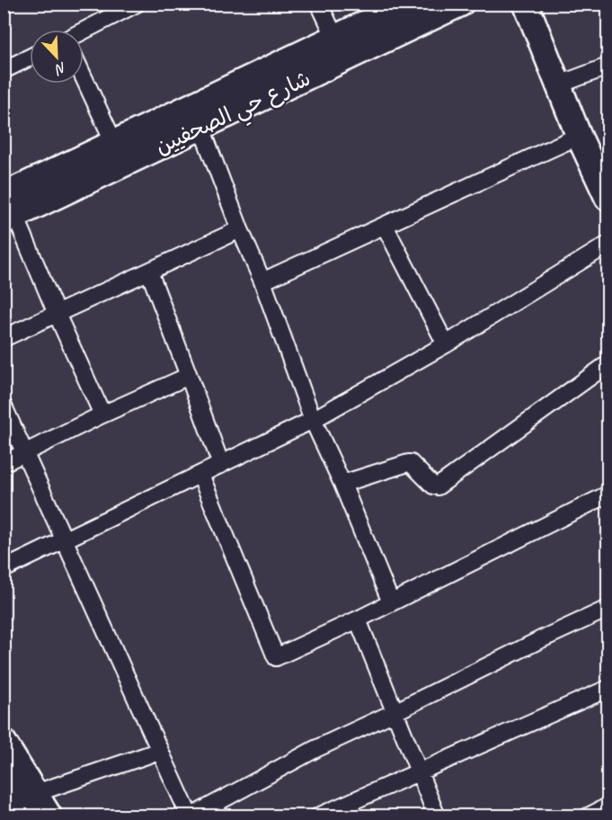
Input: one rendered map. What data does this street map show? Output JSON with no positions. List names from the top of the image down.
{
  "streets": {
    "street": ["شارع حي الصحفيين"]
  },
  "north": "bottom right"
}
